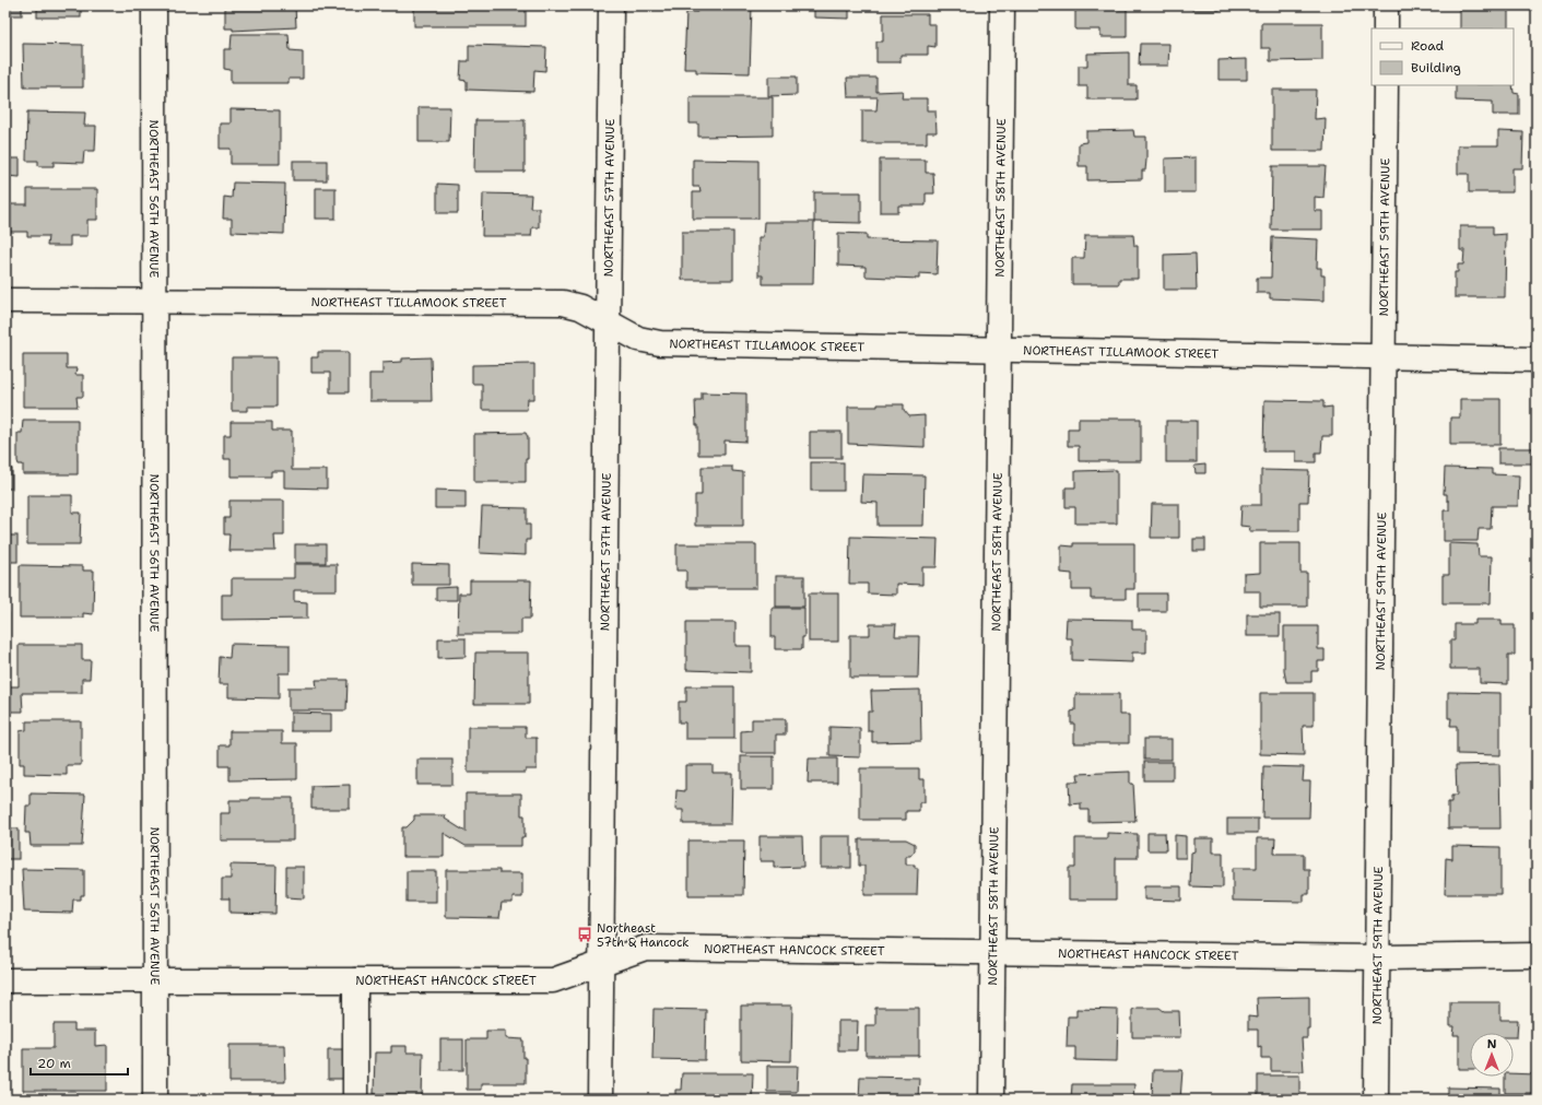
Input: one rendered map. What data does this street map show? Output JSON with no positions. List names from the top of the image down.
{
  "streets": {
    "street": [
      "NORTHEAST 56TH AVENUE",
      "NORTHEAST 57TH AVENUE",
      "NORTHEAST 58TH AVENUE",
      "NORTHEAST 59TH AVENUE",
      "NORTHEAST TILLAMOOK STREET",
      "NORTHEAST HANCOCK STREET"
    ]
  },
  "crossings": [
    ["NORTHEAST 56TH AVENUE", "NORTHEAST TILLAMOOK STREET"],
    ["NORTHEAST 56TH AVENUE", "NORTHEAST HANCOCK STREET"],
    ["NORTHEAST 57TH AVENUE", "NORTHEAST TILLAMOOK STREET"],
    ["NORTHEAST 57TH AVENUE", "NORTHEAST HANCOCK STREET"],
    ["NORTHEAST 58TH AVENUE", "NORTHEAST TILLAMOOK STREET"],
    ["NORTHEAST 58TH AVENUE", "NORTHEAST HANCOCK STREET"],
    ["NORTHEAST 59TH AVENUE", "NORTHEAST TILLAMOOK STREET"],
    ["NORTHEAST 59TH AVENUE", "NORTHEAST HANCOCK STREET"]
  ],
  "places": {
    "bus stop": ["Northeast 57th & Hancock"]
  },
  "legend": ["Road", "Building"],
  "scale_bar": "20 m",
  "north": "top"
}
